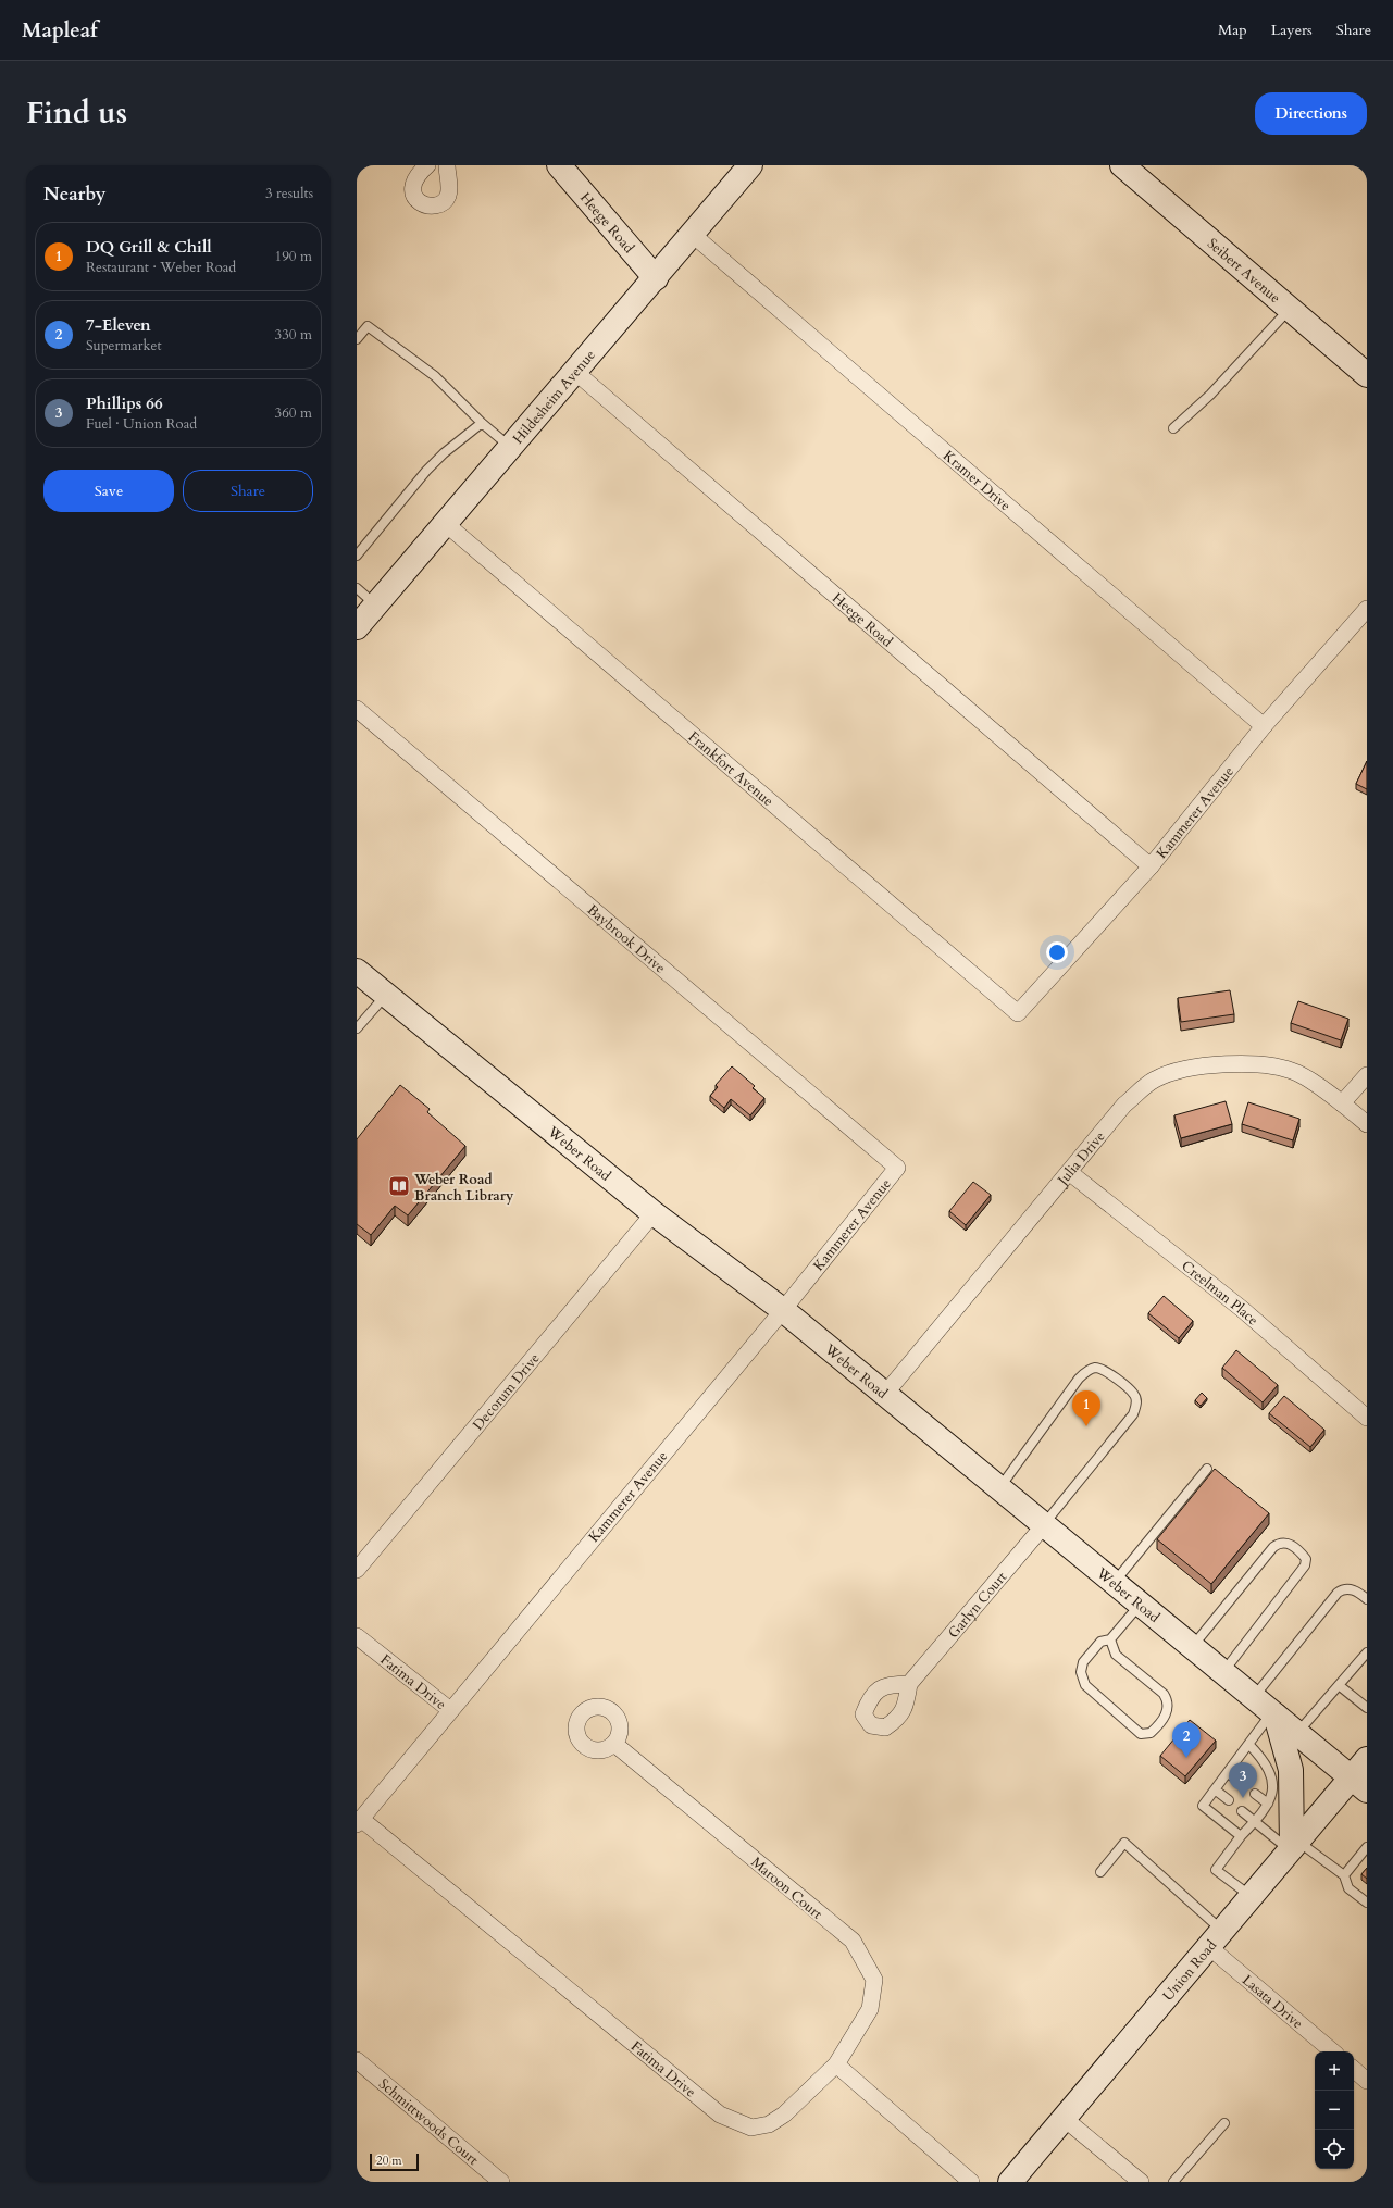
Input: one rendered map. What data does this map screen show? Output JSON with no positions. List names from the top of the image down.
{
  "streets": {
    "main road": [
      "Heege Road",
      "Seibert Avenue",
      "Hildesheim Avenue",
      "Weber Road",
      "Union Road"
    ],
    "street": [
      "Kramer Drive",
      "Frankfort Avenue",
      "Kammerer Avenue",
      "Baybrook Drive",
      "Julia Drive",
      "Creelman Place",
      "Decorum Drive",
      "Garlyn Court",
      "Fatima Drive",
      "Maroon Court",
      "Lasata Drive",
      "Schmittwoods Court"
    ]
  },
  "crossings": [
    ["Heege Road", "Hildesheim Avenue"],
    ["Heege Road", "Kammerer Avenue"],
    ["Hildesheim Avenue", "Kramer Drive"],
    ["Hildesheim Avenue", "Frankfort Avenue"],
    ["Kramer Drive", "Kammerer Avenue"],
    ["Frankfort Avenue", "Kammerer Avenue"],
    ["Kammerer Avenue", "Baybrook Drive"],
    ["Kammerer Avenue", "Weber Road"],
    ["Kammerer Avenue", "Fatima Drive"],
    ["Weber Road", "Julia Drive"],
    ["Weber Road", "Decorum Drive"],
    ["Weber Road", "Garlyn Court"],
    ["Weber Road", "Union Road"],
    ["Julia Drive", "Creelman Place"],
    ["Fatima Drive", "Maroon Court"],
    ["Union Road", "Lasata Drive"]
  ],
  "places": {
    "library": ["Weber Road Branch Library"]
  },
  "scale_bar": "20 m",
  "page": {
    "header": "Mapleaf",
    "nav": ["Map", "Layers", "Share"],
    "title": "Find us",
    "buttons": [
      "Directions",
      ["Save", "Share"]
    ],
    "heading": ["Nearby", "3 results"],
    "list": [
      {
        "mark": "1",
        "name": "DQ Grill & Chill",
        "note": "Restaurant · Weber Road",
        "value": "190 m"
      },
      {
        "mark": "2",
        "name": "7-Eleven",
        "note": "Supermarket",
        "value": "330 m"
      },
      {
        "mark": "3",
        "name": "Phillips 66",
        "note": "Fuel · Union Road",
        "value": "360 m"
      }
    ],
    "pins": ["1", "2", "3"],
    "map_buttons": ["+", "−"],
    "scale": "20 m"
  }
}
